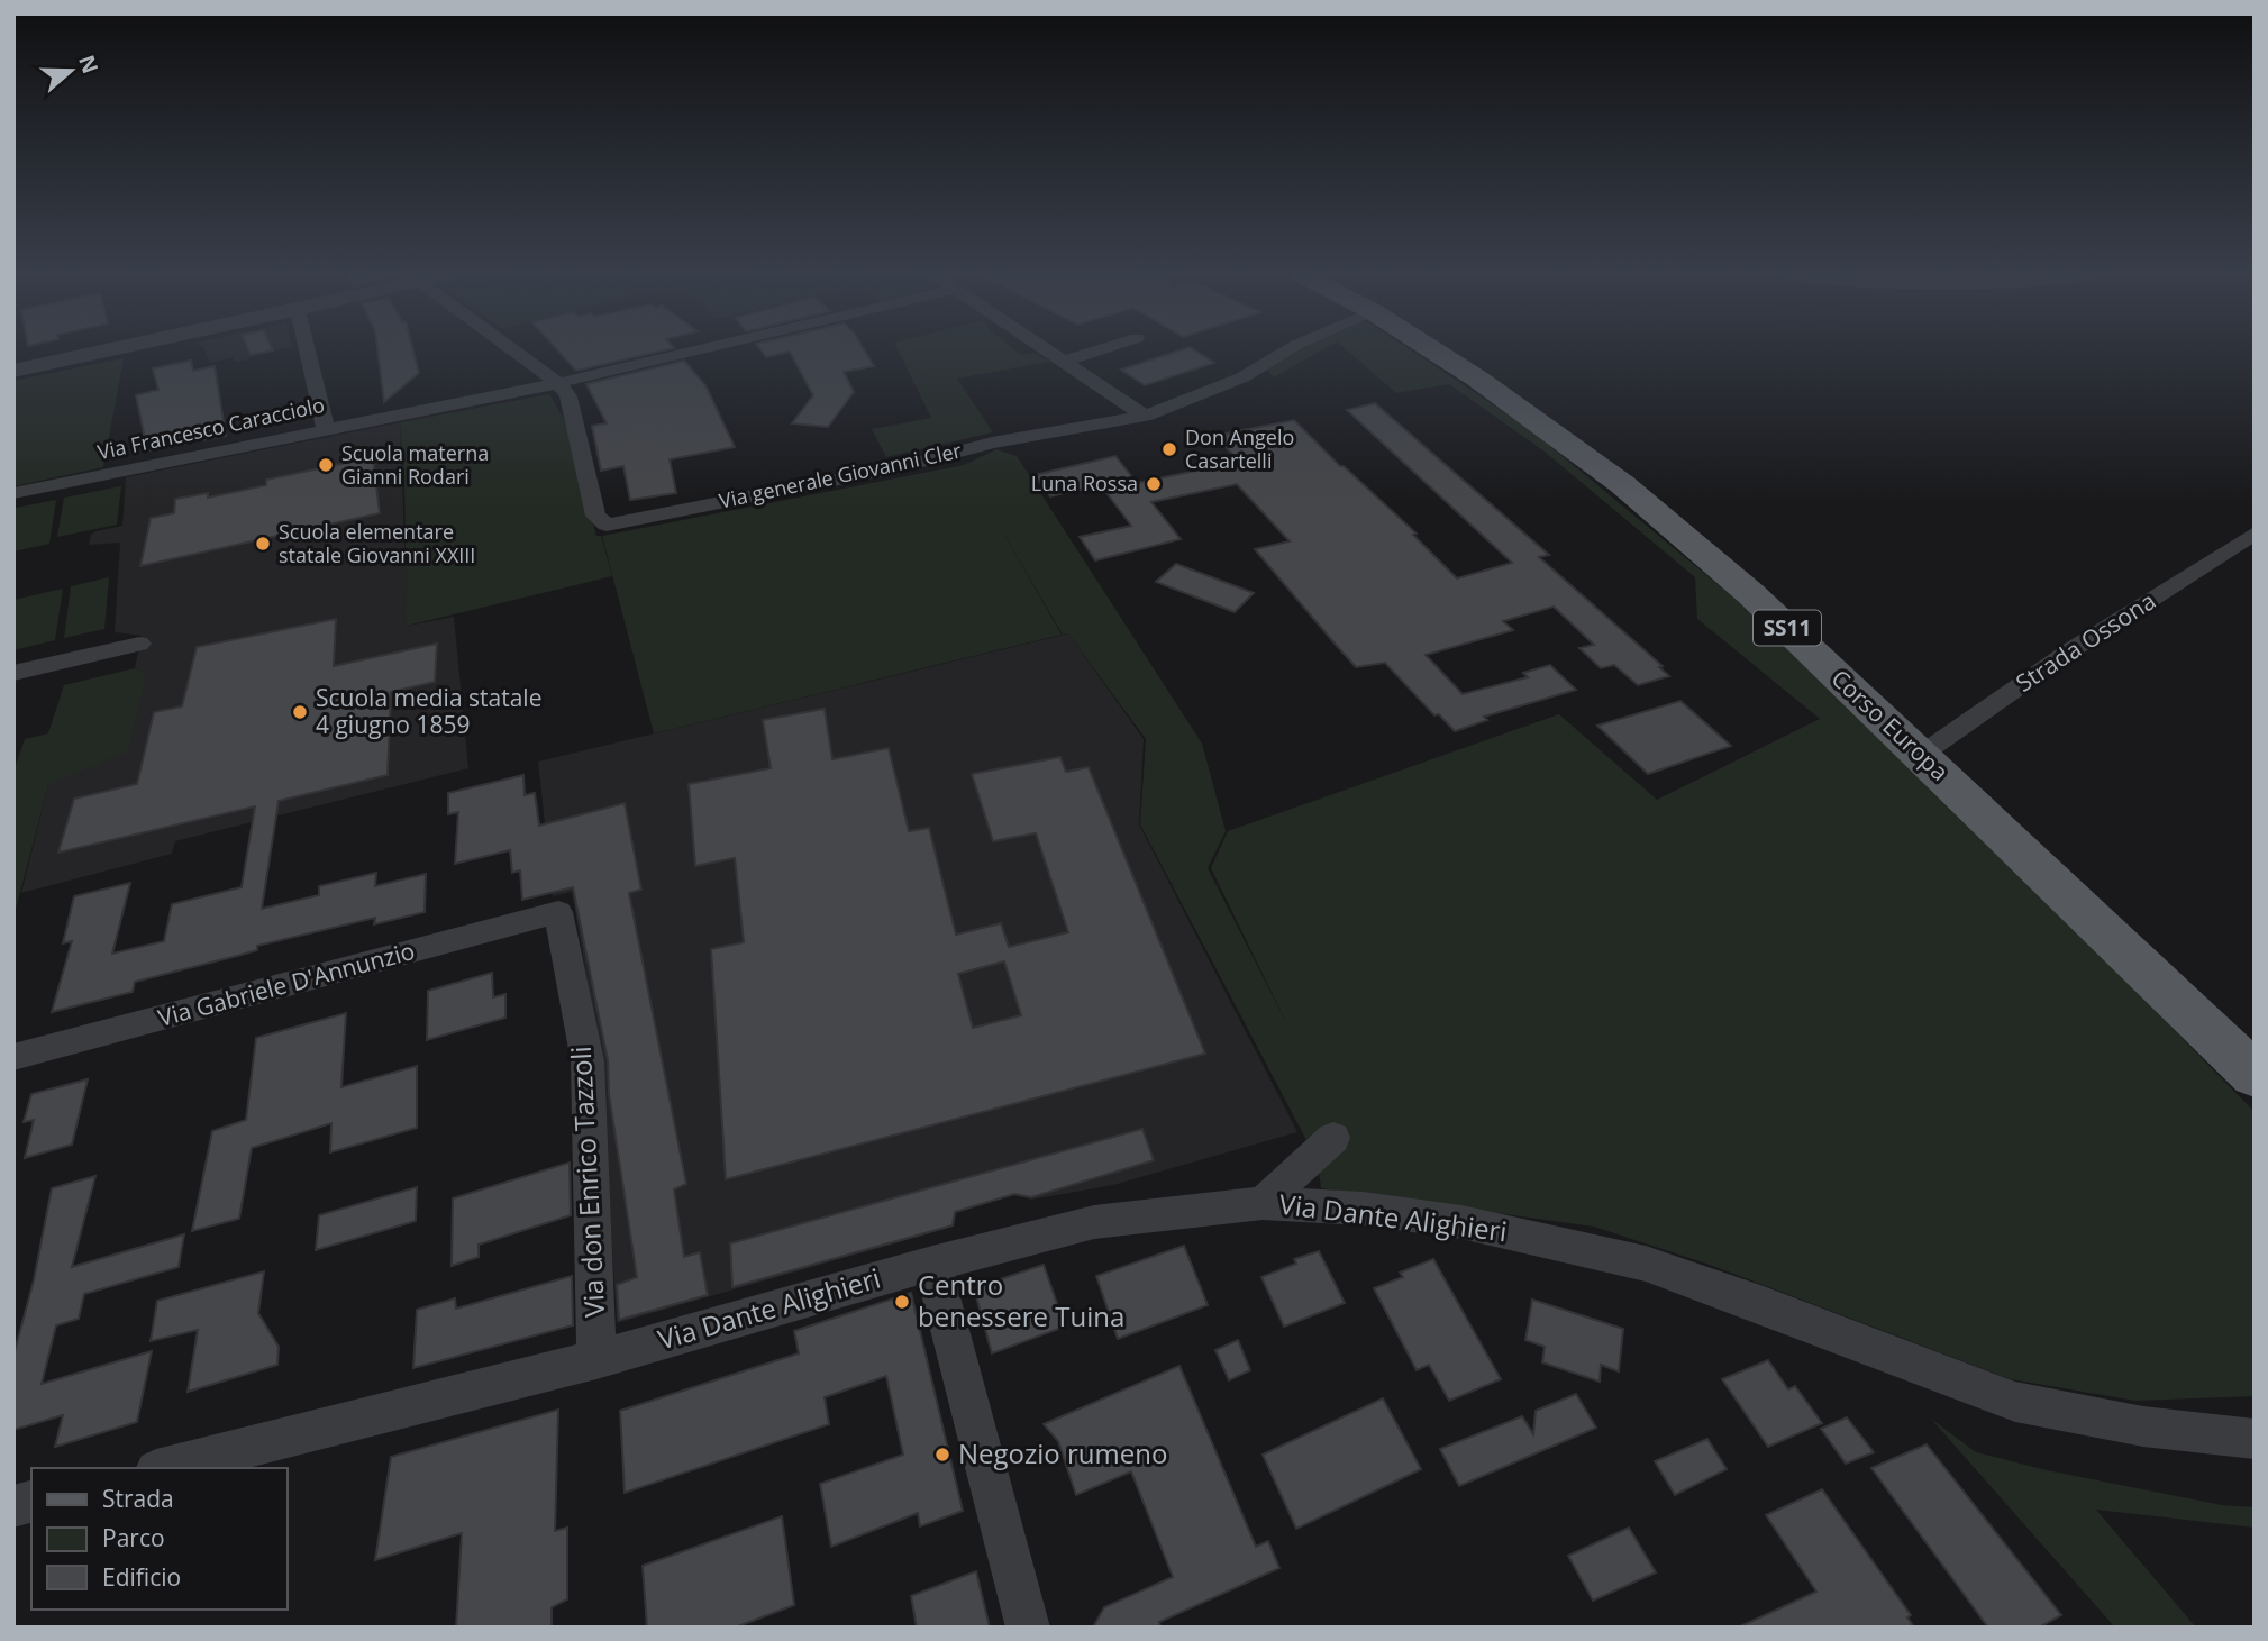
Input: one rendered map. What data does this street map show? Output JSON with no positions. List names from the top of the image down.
{
  "streets": {
    "main road": ["SS11", "Corso Europa"],
    "street": [
      "Via Francesco Caracciolo",
      "Via generale Giovanni Cler",
      "Strada Ossona",
      "Via Gabriele D'Annunzio",
      "Via don Enrico Tazzoli",
      "Via Dante Alighieri"
    ]
  },
  "crossings": [
    ["Via Francesco Caracciolo", "Via generale Giovanni Cler"],
    ["Strada Ossona", "Corso Europa"],
    ["Via Gabriele D'Annunzio", "Via don Enrico Tazzoli"],
    ["Via don Enrico Tazzoli", "Via Dante Alighieri"]
  ],
  "places": [
    "Don Angelo Casartelli",
    "Scuola materna Gianni Rodari",
    "Luna Rossa",
    "Scuola elementare statale Giovanni XXIII",
    "Scuola media statale 4 giugno 1859",
    "Centro benessere Tuina",
    "Negozio rumeno"
  ],
  "legend": ["Strada", "Parco", "Edificio"],
  "north": "right"
}
